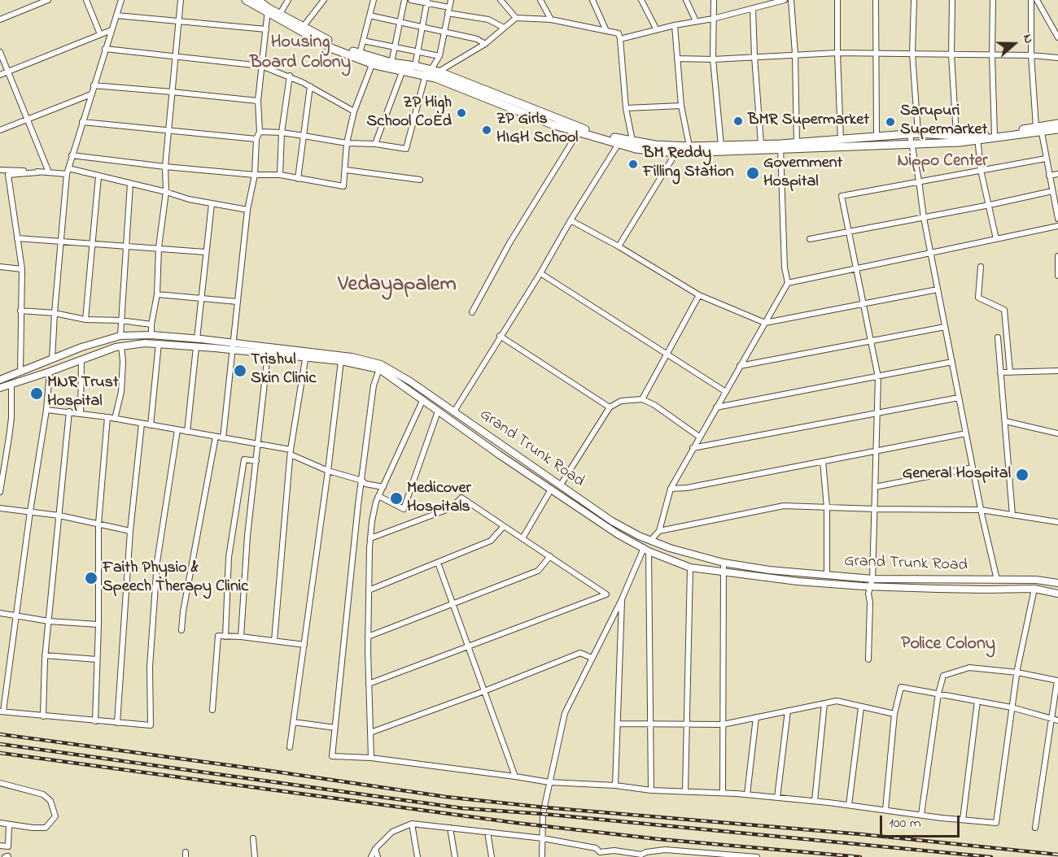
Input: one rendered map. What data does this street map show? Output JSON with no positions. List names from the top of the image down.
{
  "streets": {
    "main road": ["Grand Trunk Road"]
  },
  "districts": [
    "Housing Board Colony",
    "Nippo Center",
    "Vedayapalem",
    "Police Colony"
  ],
  "places": [
    "ZP High School CoEd",
    "BMR Supermarket",
    "Sarupuri Supermarket",
    "ZP Girls HIGH School",
    "BM Reddy Filling Station",
    "Government Hospital",
    "Trishul Skin Clinic",
    "MNR Trust Hospital",
    "General Hospital",
    "Medicover Hospitals",
    "Faith Physio & Speech Therapy Clinic"
  ],
  "scale_bar": "100 m",
  "north": "right"
}
